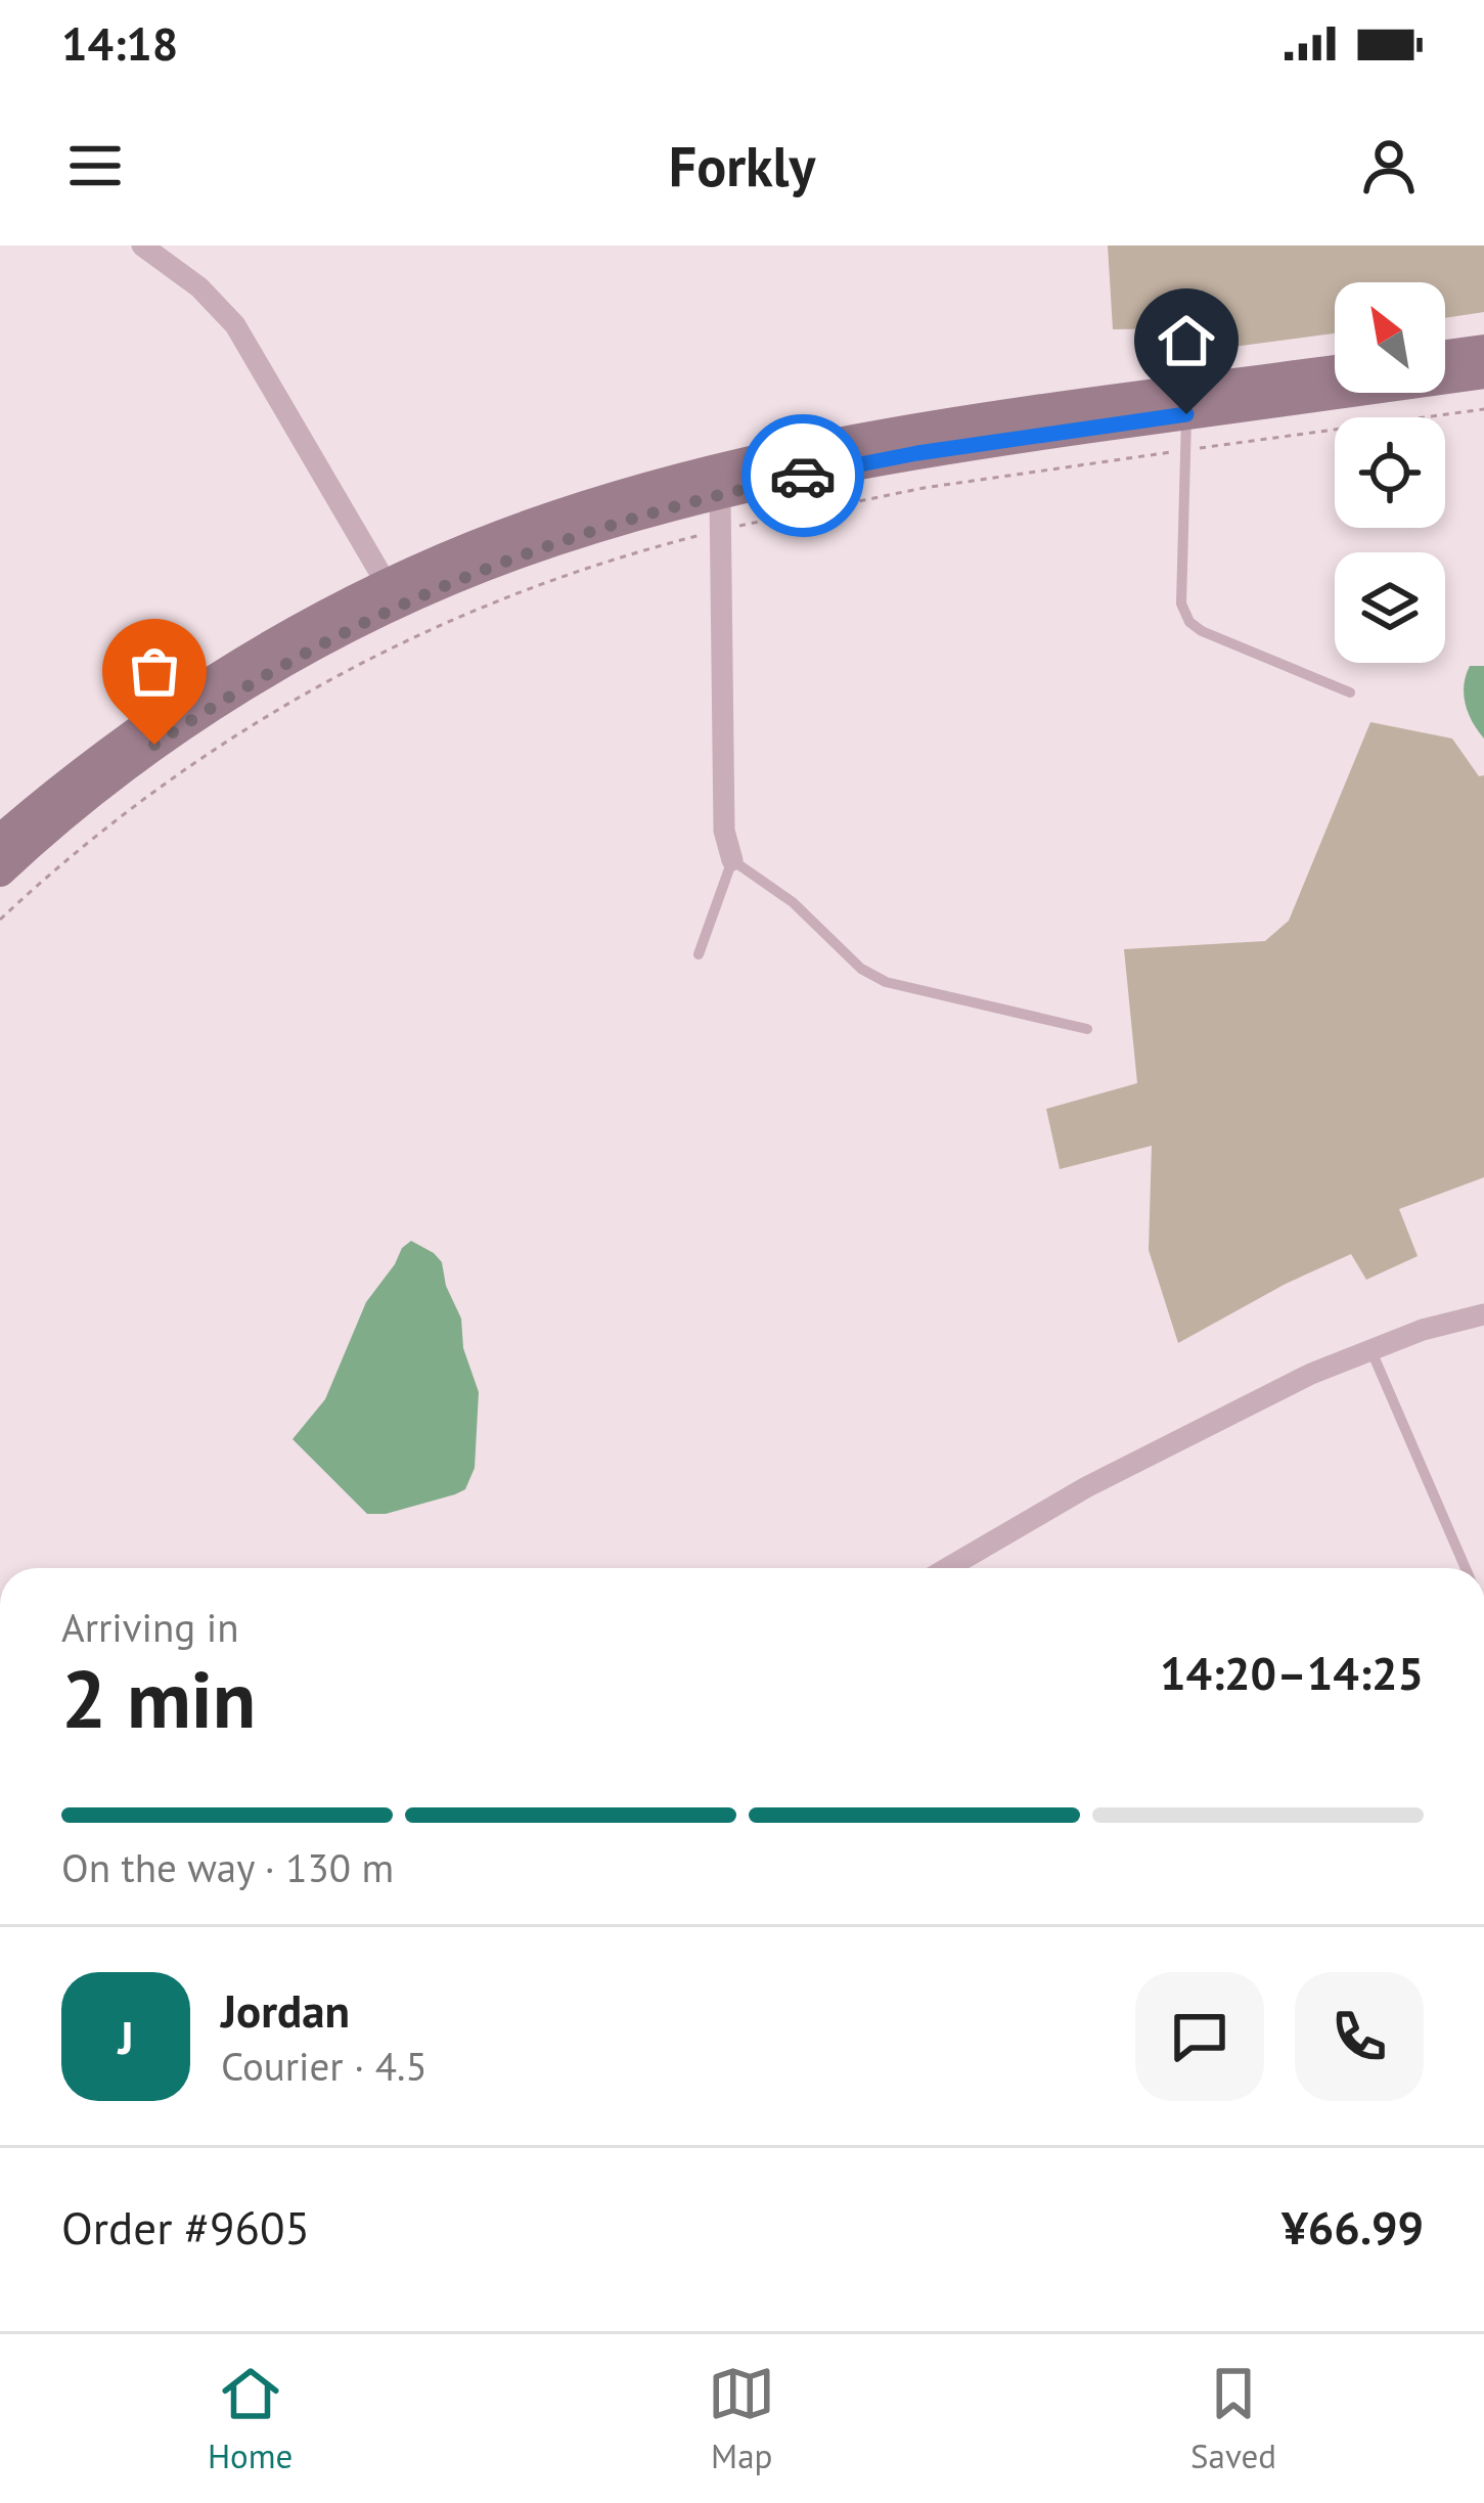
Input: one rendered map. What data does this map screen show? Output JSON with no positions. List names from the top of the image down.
{
  "north": "top left",
  "page": {
    "status": "14:18",
    "header": "Forkly",
    "heading": ["2 min", "Arriving in", "14:20–14:25"],
    "panel": [
      "Jordan",
      "Courier · 4.5",
      "Order #9605",
      "¥66.99"
    ],
    "bar": "On the way · 130 m",
    "round": "J",
    "tabs": ["Home", "Map", "Saved"]
  }
}
